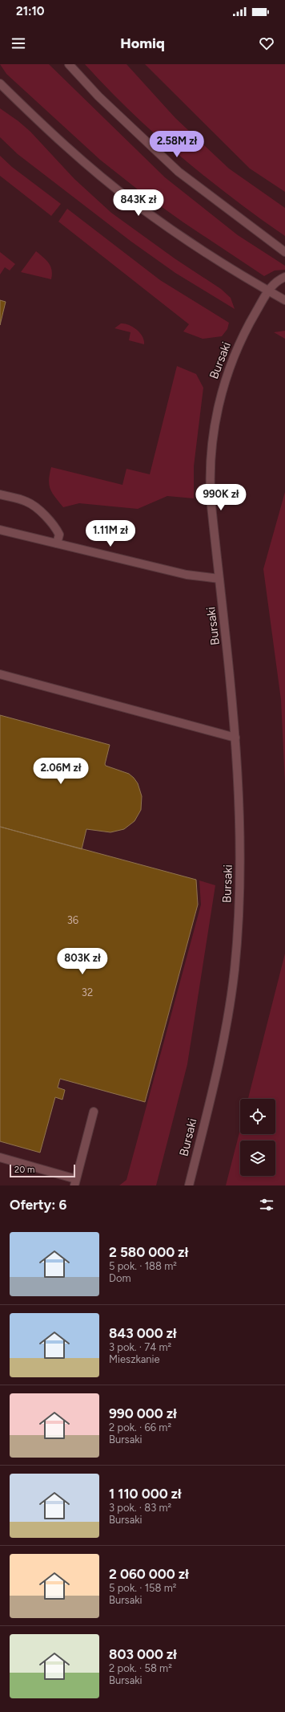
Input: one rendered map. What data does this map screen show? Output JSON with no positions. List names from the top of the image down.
{
  "streets": {
    "street": ["Bursaki"]
  },
  "house_numbers": ["36", "32"],
  "scale_bar": "20 m",
  "page": {
    "status": "21:10",
    "header": "Homiq",
    "price": [
      "2.58M zł",
      "843K zł",
      "990K zł",
      "1.11M zł",
      "2.06M zł",
      "803K zł"
    ],
    "scale": "20 m",
    "heading": "Oferty: 6",
    "list": [
      {
        "name": "2 580 000 zł",
        "note": "5 pok. · 188 m² · Dom"
      },
      {
        "name": "843 000 zł",
        "note": "3 pok. · 74 m² · Mieszkanie"
      },
      {
        "name": "990 000 zł",
        "note": "2 pok. · 66 m² · Bursaki"
      },
      {
        "name": "1 110 000 zł",
        "note": "3 pok. · 83 m² · Bursaki"
      },
      {
        "name": "2 060 000 zł",
        "note": "5 pok. · 158 m² · Bursaki"
      },
      {
        "name": "803 000 zł",
        "note": "2 pok. · 58 m² · Bursaki"
      }
    ]
  }
}
